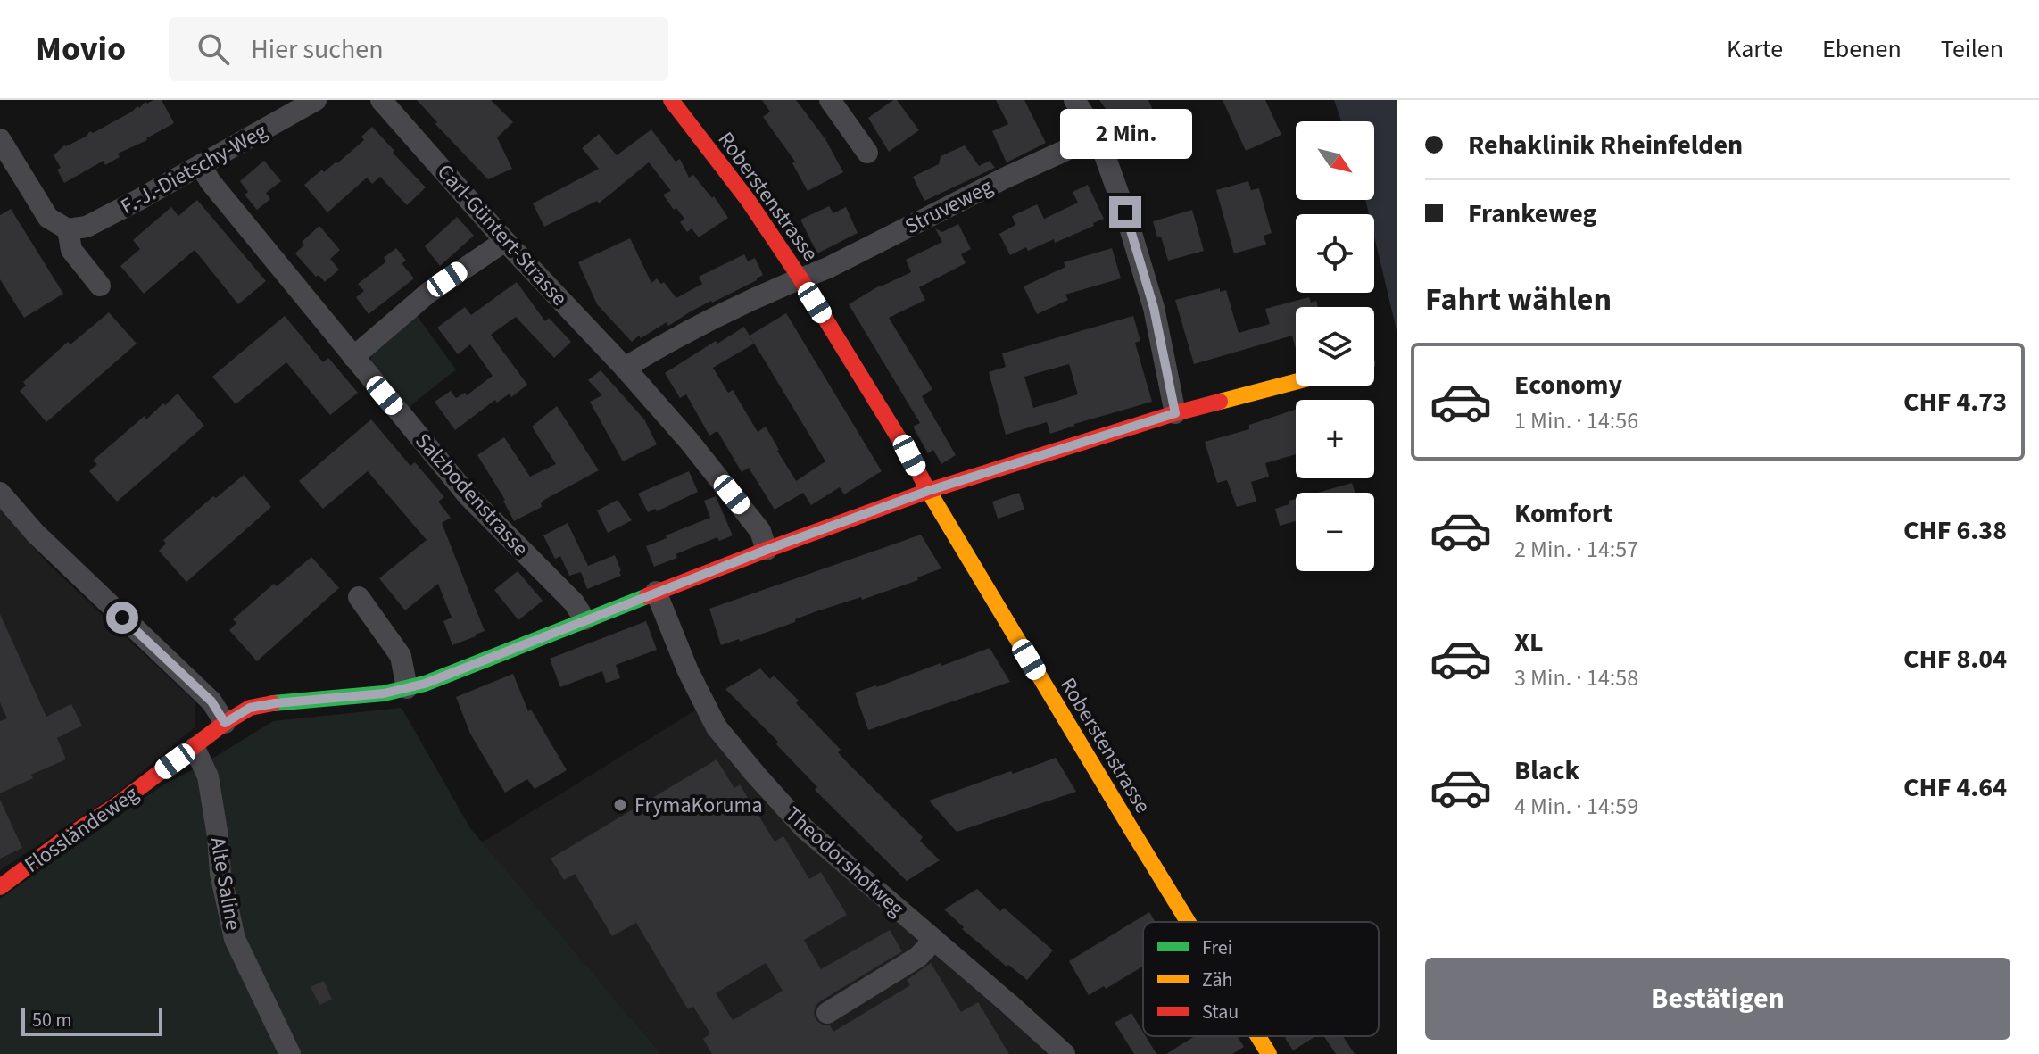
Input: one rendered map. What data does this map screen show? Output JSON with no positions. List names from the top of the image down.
{
  "streets": {
    "street": [
      "F.-J.-Dietschy-Weg",
      "Roberstenstrasse",
      "Struveweg",
      "Carl-Güntert-Strasse",
      "Salzbodenstrasse",
      "Flossländeweg",
      "Theodorshofweg",
      "Alte Saline"
    ]
  },
  "crossings": [
    ["F.-J.-Dietschy-Weg", "Salzbodenstrasse"],
    ["Roberstenstrasse", "Struveweg"],
    ["Roberstenstrasse", "Flossländeweg"],
    ["Struveweg", "Carl-Güntert-Strasse"],
    ["Carl-Güntert-Strasse", "Flossländeweg"],
    ["Salzbodenstrasse", "Flossländeweg"],
    ["Flossländeweg", "Theodorshofweg"],
    ["Flossländeweg", "Alte Saline"]
  ],
  "places": ["FrymaKoruma"],
  "legend": ["Frei", "Zäh", "Stau"],
  "scale_bar": "50 m",
  "north": "bottom right",
  "page": {
    "header": "Movio",
    "search": "Hier suchen",
    "nav": ["Karte", "Ebenen", "Teilen"],
    "banner": ["Rehaklinik Rheinfelden", "Frankeweg"],
    "bubble": "2 Min.",
    "map_buttons": ["+", "−"],
    "heading": "Fahrt wählen",
    "list": [
      {
        "name": "Economy",
        "note": "1 Min. · 14:56",
        "value": "CHF 4.73"
      },
      {
        "name": "Komfort",
        "note": "2 Min. · 14:57",
        "value": "CHF 6.38"
      },
      {
        "name": "XL",
        "note": "3 Min. · 14:58",
        "value": "CHF 8.04"
      },
      {
        "name": "Black",
        "note": "4 Min. · 14:59",
        "value": "CHF 4.64"
      }
    ],
    "buttons": "Bestätigen",
    "scale": "50 m"
  }
}
